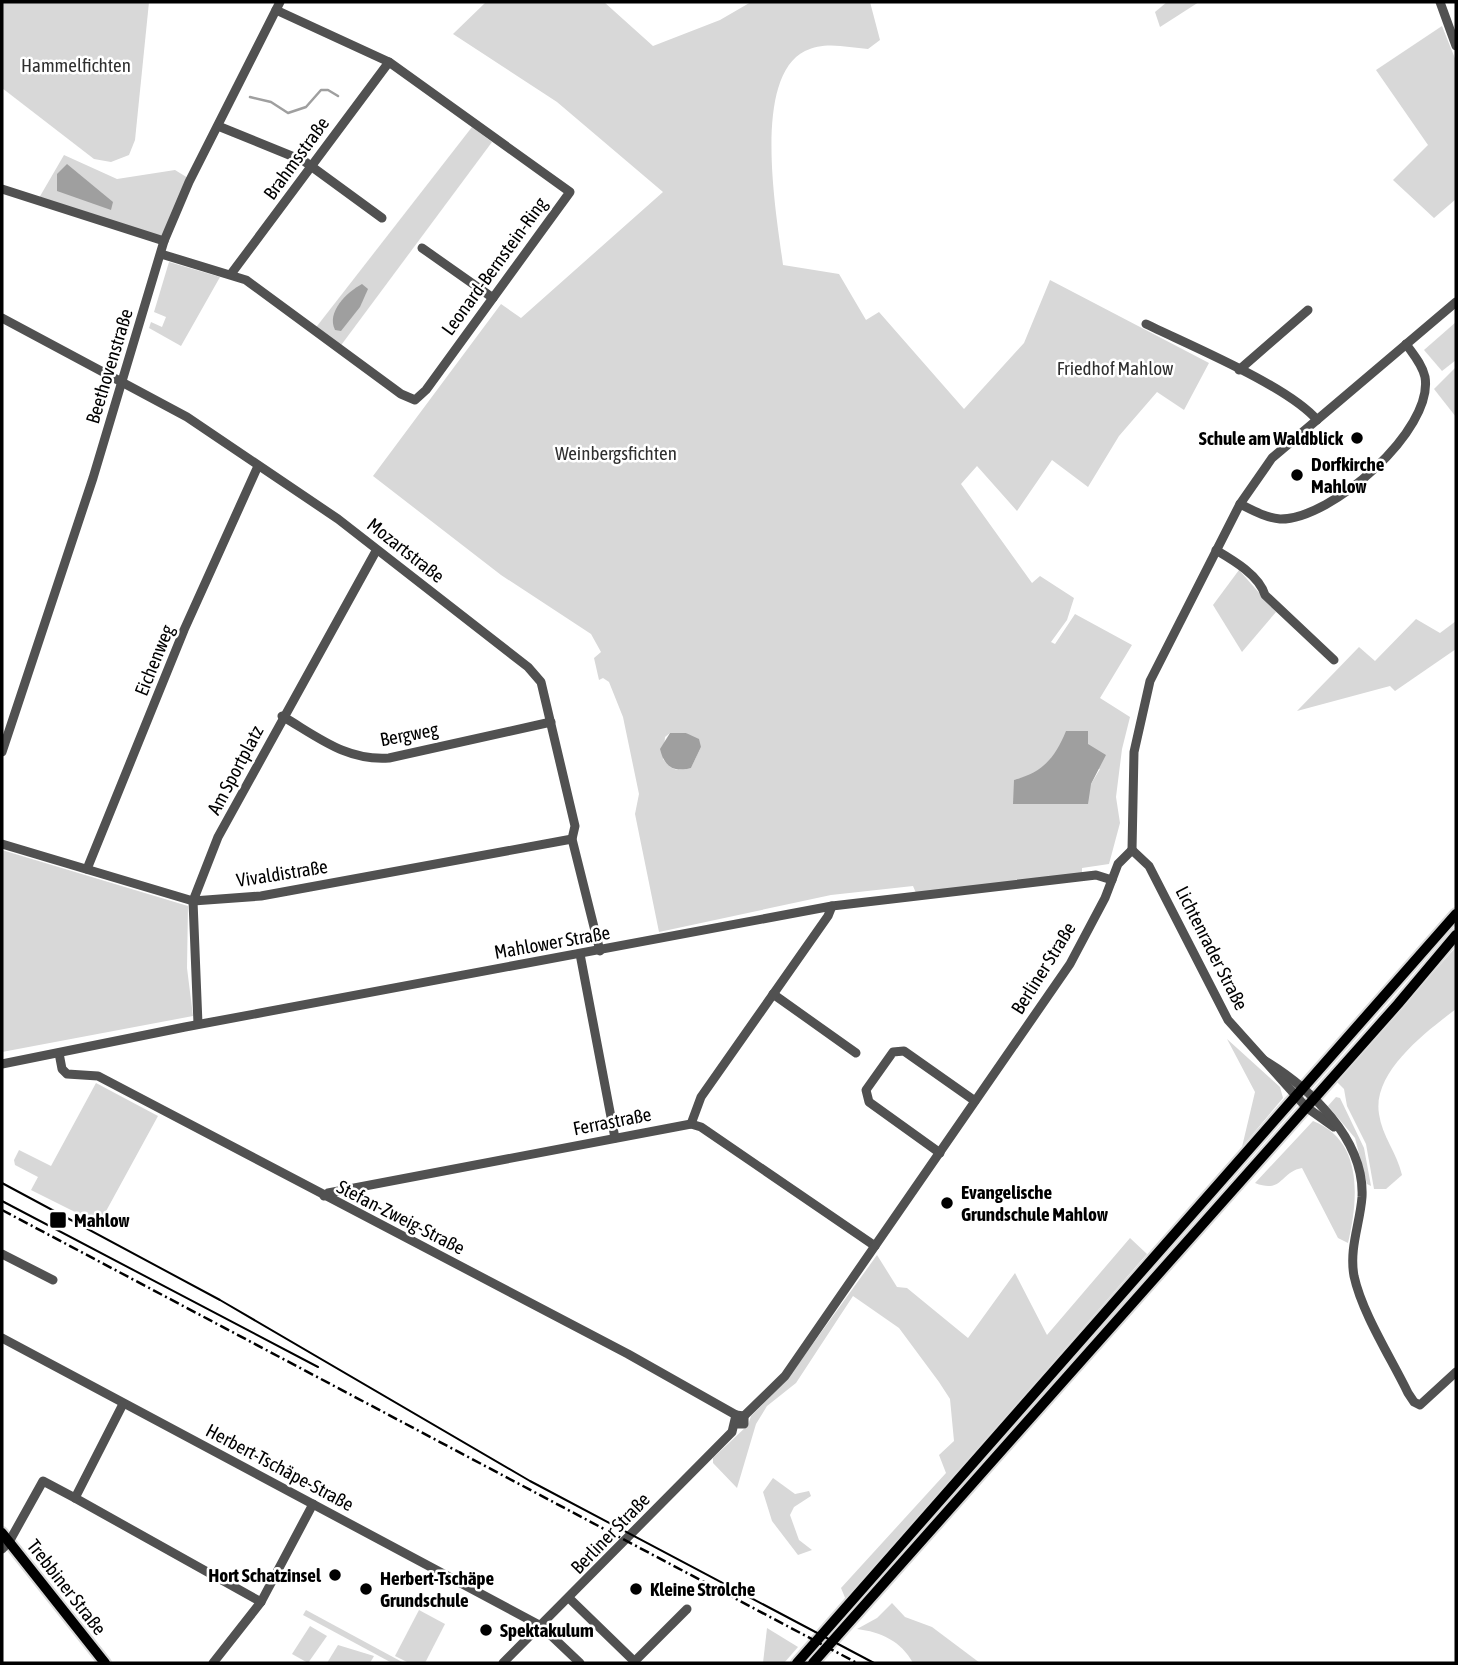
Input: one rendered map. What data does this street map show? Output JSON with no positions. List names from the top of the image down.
{
  "streets": {
    "main road": ["Trebbiner Straße"],
    "street": [
      "Brahmsstraße",
      "Leonard-Bernstein-Ring",
      "Beethovenstraße",
      "Mozartstraße",
      "Eichenweg",
      "Bergweg",
      "Am Sportplatz",
      "Vivaldistraße",
      "Mahlower Straße",
      "Lichtenrader Straße",
      "Berliner Straße",
      "Ferrastraße",
      "Stefan-Zweig-Straße",
      "Herbert-Tschäpe-Straße"
    ]
  },
  "crossings": [
    ["Brahmsstraße", "Leonard-Bernstein-Ring"],
    ["Leonard-Bernstein-Ring", "Beethovenstraße"],
    ["Beethovenstraße", "Mozartstraße"],
    ["Mozartstraße", "Eichenweg"],
    ["Mozartstraße", "Bergweg"],
    ["Mozartstraße", "Am Sportplatz"],
    ["Mozartstraße", "Vivaldistraße"],
    ["Mozartstraße", "Mahlower Straße"],
    ["Eichenweg", "Vivaldistraße"],
    ["Bergweg", "Am Sportplatz"],
    ["Am Sportplatz", "Vivaldistraße"],
    ["Am Sportplatz", "Mahlower Straße"],
    ["Mahlower Straße", "Berliner Straße"],
    ["Mahlower Straße", "Stefan-Zweig-Straße"],
    ["Lichtenrader Straße", "Berliner Straße"],
    ["Berliner Straße", "Stefan-Zweig-Straße"],
    ["Berliner Straße", "Herbert-Tschäpe-Straße"],
    ["Ferrastraße", "Stefan-Zweig-Straße"]
  ],
  "parks": ["Hammelfichten", "Friedhof Mahlow", "Weinbergsfichten"],
  "places": {
    "other": [
      "Schule am Waldblick",
      "Dorfkirche Mahlow",
      "Evangelische Grundschule Mahlow",
      "Hort Schatzinsel",
      "Herbert-Tschäpe Grundschule",
      "Kleine Strolche",
      "Spektakulum"
    ],
    "transit": ["Mahlow"]
  }
}
